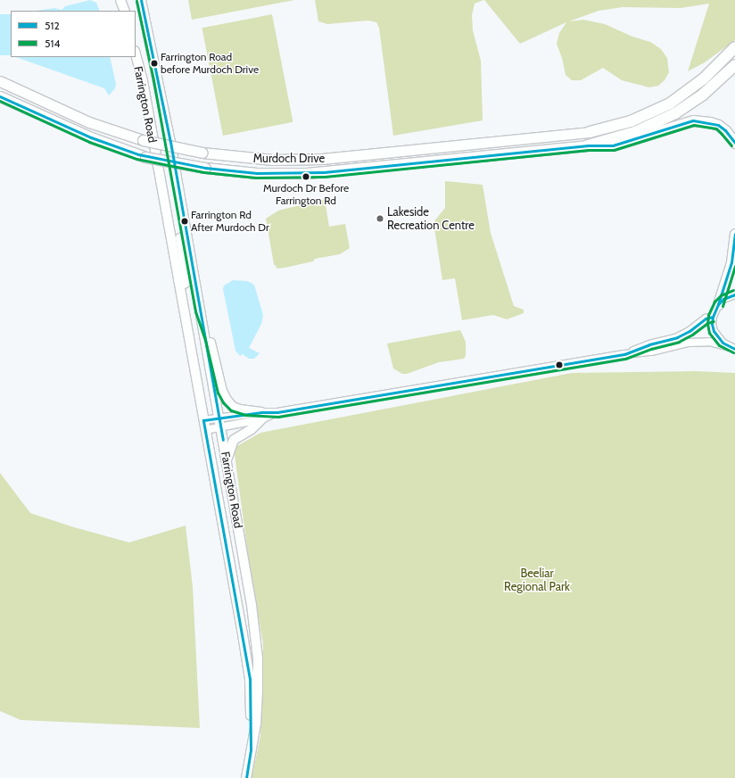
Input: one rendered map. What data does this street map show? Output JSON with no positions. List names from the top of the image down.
{
  "streets": {
    "main road": ["Farrington Road", "Murdoch Drive"]
  },
  "parks": ["Beeliar Regional Park"],
  "places": [
    "Farrington Road before Murdoch Drive",
    "Murdoch Dr Before Farrington Rd",
    "Lakeside Recreation Centre",
    "Farrington Rd After Murdoch Dr"
  ],
  "lines": ["transit line 512", "transit line 514"],
  "legend": ["512", "514"]
}
